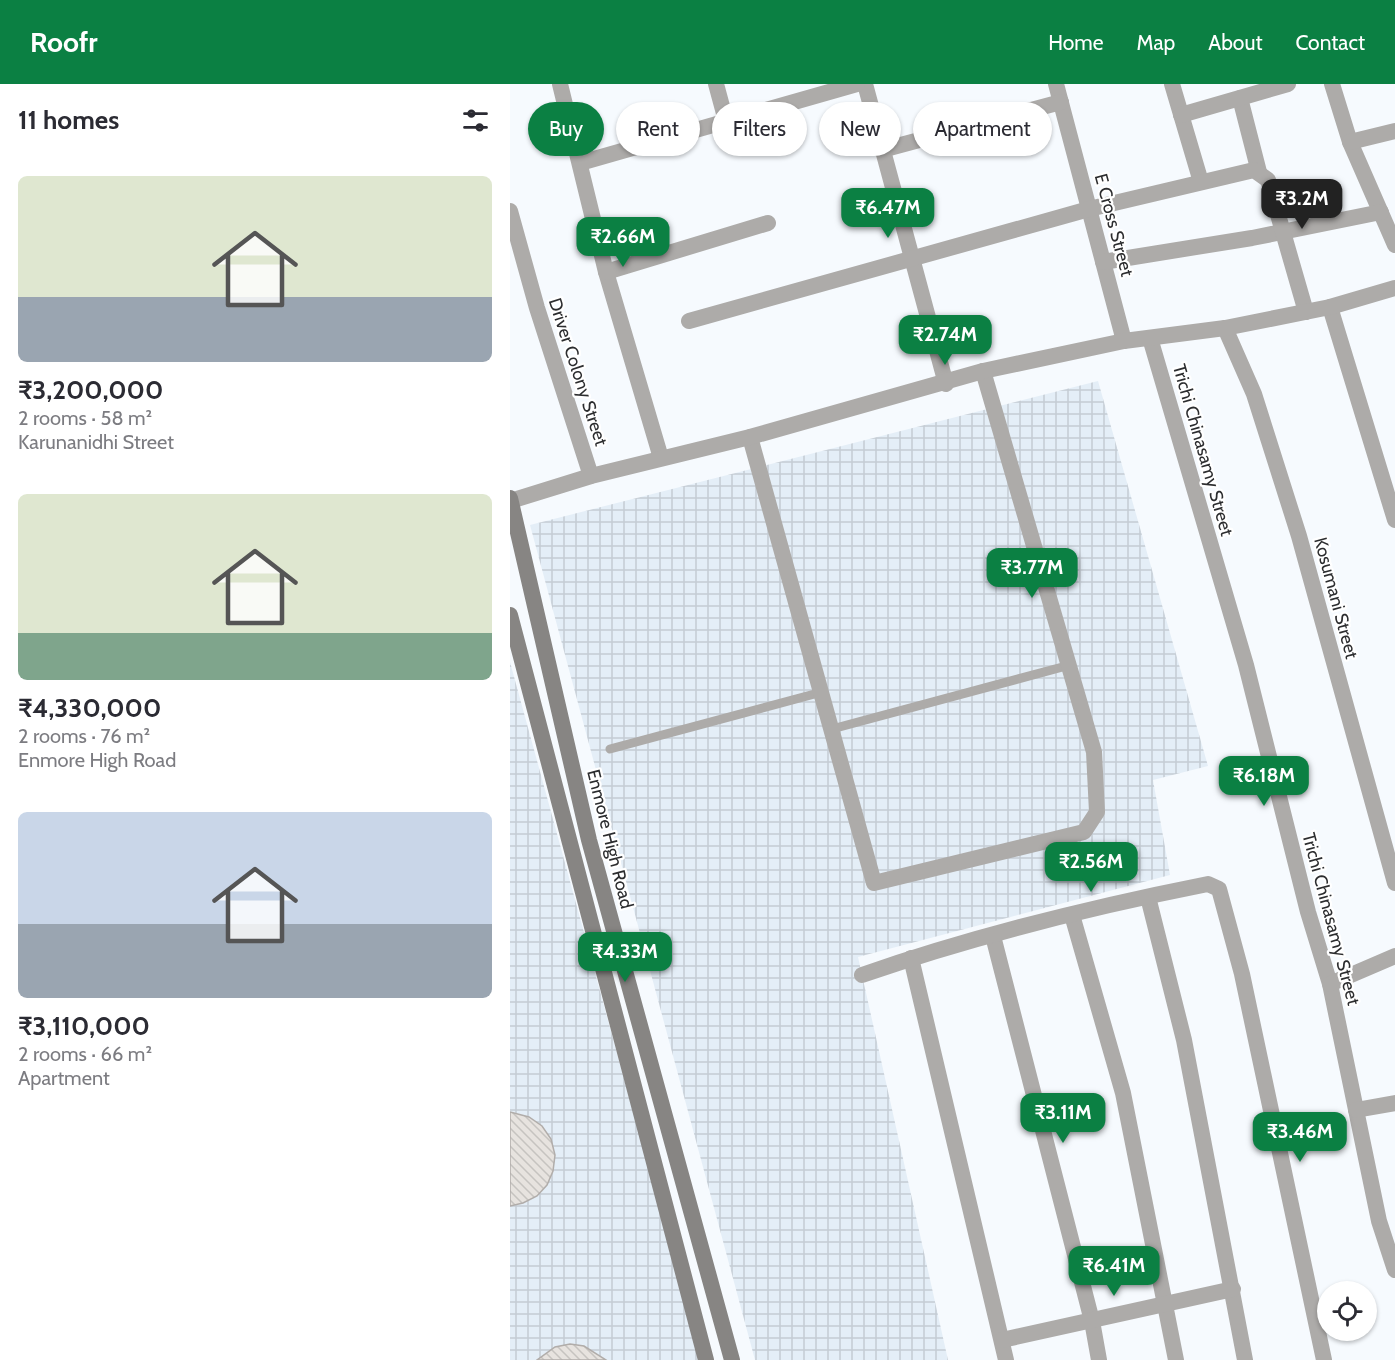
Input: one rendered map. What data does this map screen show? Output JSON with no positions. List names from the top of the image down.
{
  "streets": {
    "main road": ["Enmore High Road"],
    "street": [
      "E Cross Street",
      "Driver Colony Street",
      "Trichi Chinasamy Street",
      "Kosumani Street"
    ]
  },
  "page": {
    "header": "Roofr",
    "nav": [
      "Home",
      "Map",
      "About",
      "Contact"
    ],
    "heading": "11 homes",
    "chip": [
      "Buy",
      "Rent",
      "Filters",
      "New",
      "Apartment"
    ],
    "list": [
      {
        "name": "₹3,200,000",
        "note": "2 rooms · 58 m² · Karunanidhi Street"
      },
      {
        "name": "₹4,330,000",
        "note": "2 rooms · 76 m² · Enmore High Road"
      },
      {
        "name": "₹3,110,000",
        "note": "2 rooms · 66 m² · Apartment"
      }
    ],
    "price": [
      "₹3.2M",
      "₹6.47M",
      "₹2.66M",
      "₹2.74M",
      "₹3.77M",
      "₹6.18M",
      "₹2.56M",
      "₹4.33M",
      "₹3.11M",
      "₹3.46M",
      "₹6.41M"
    ]
  }
}
